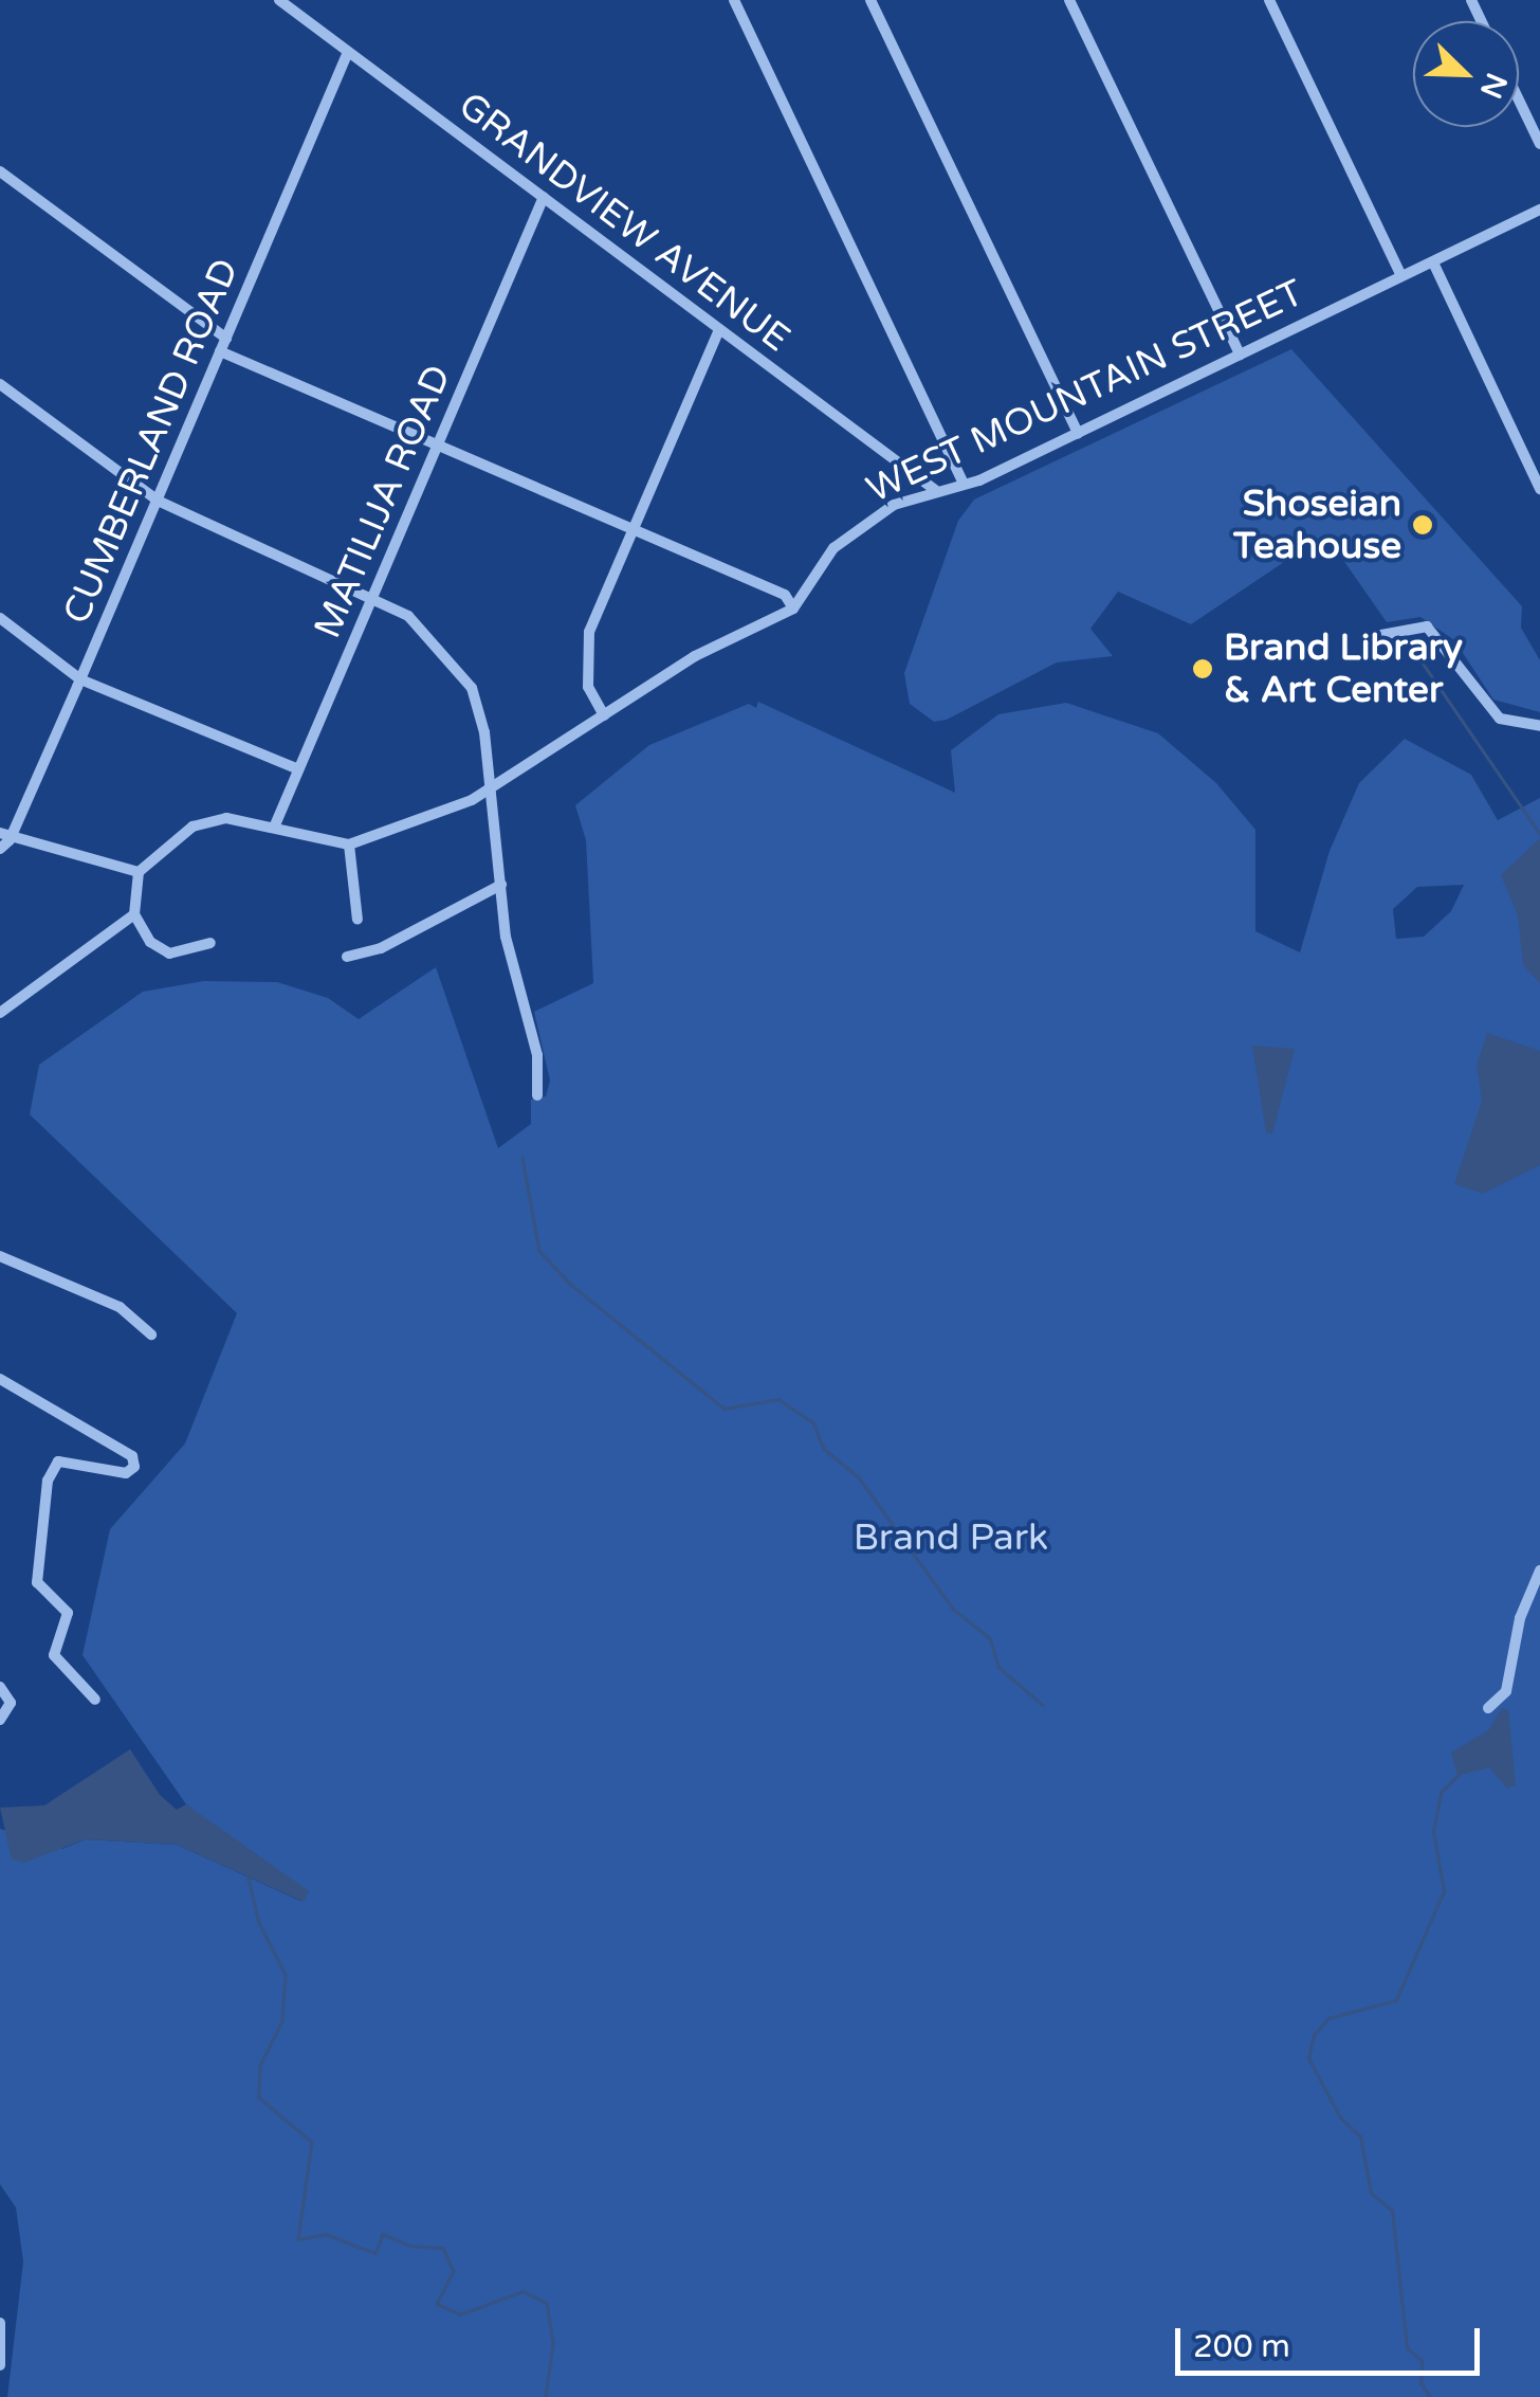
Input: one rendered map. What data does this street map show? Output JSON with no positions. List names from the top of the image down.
{
  "streets": {
    "street": [
      "GRANDVIEW AVENUE",
      "WEST MOUNTAIN STREET",
      "CUMBERLAND ROAD",
      "MATILIJA ROAD"
    ]
  },
  "crossings": [
    ["GRANDVIEW AVENUE", "WEST MOUNTAIN STREET"],
    ["GRANDVIEW AVENUE", "CUMBERLAND ROAD"],
    ["GRANDVIEW AVENUE", "MATILIJA ROAD"]
  ],
  "parks": ["Brand Park"],
  "places": ["Shoseian Teahouse", "Brand Library & Art Center"],
  "scale_bar": "200 m",
  "north": "bottom right"
}
